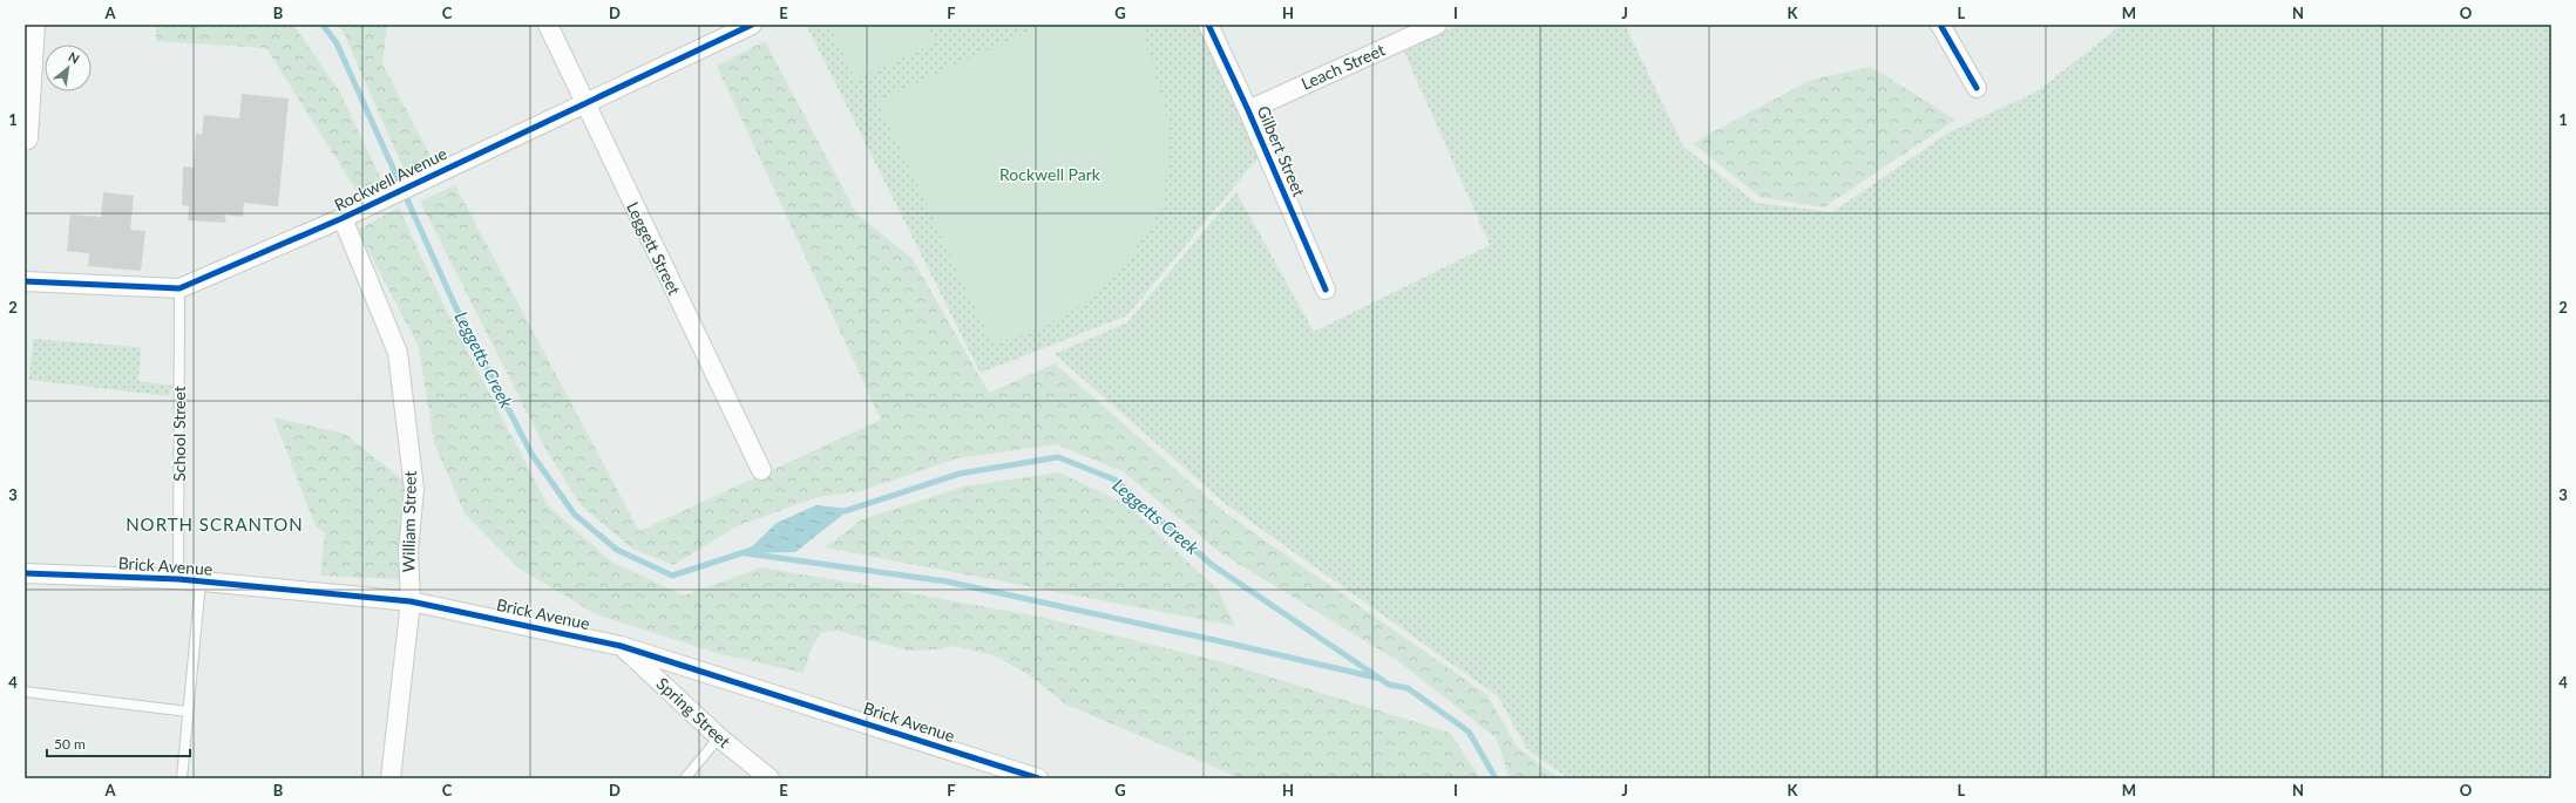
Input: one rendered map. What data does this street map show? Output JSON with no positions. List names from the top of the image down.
{
  "streets": {
    "street": [
      "Leach Street",
      "Gilbert Street",
      "Rockwell Avenue",
      "Leggett Street",
      "William Street",
      "Brick Avenue",
      "Spring Street"
    ],
    "lane": ["School Street"]
  },
  "crossings": [
    ["Leach Street", "Gilbert Street"],
    ["Rockwell Avenue", "Leggett Street"],
    ["Rockwell Avenue", "School Street"],
    ["Rockwell Avenue", "William Street"],
    ["School Street", "Brick Avenue"],
    ["William Street", "Brick Avenue"],
    ["Brick Avenue", "Spring Street"]
  ],
  "districts": ["NORTH SCRANTON"],
  "water": ["Leggetts Creek"],
  "parks": ["Rockwell Park"],
  "scale_bar": "50 m",
  "north": "top right",
  "grid": {
    "columns": [
      "A",
      "B",
      "C",
      "D",
      "E",
      "F",
      "G",
      "H",
      "I",
      "J",
      "K",
      "L",
      "M",
      "N",
      "O"
    ],
    "rows": [
      "1",
      "2",
      "3",
      "4"
    ]
  }
}
